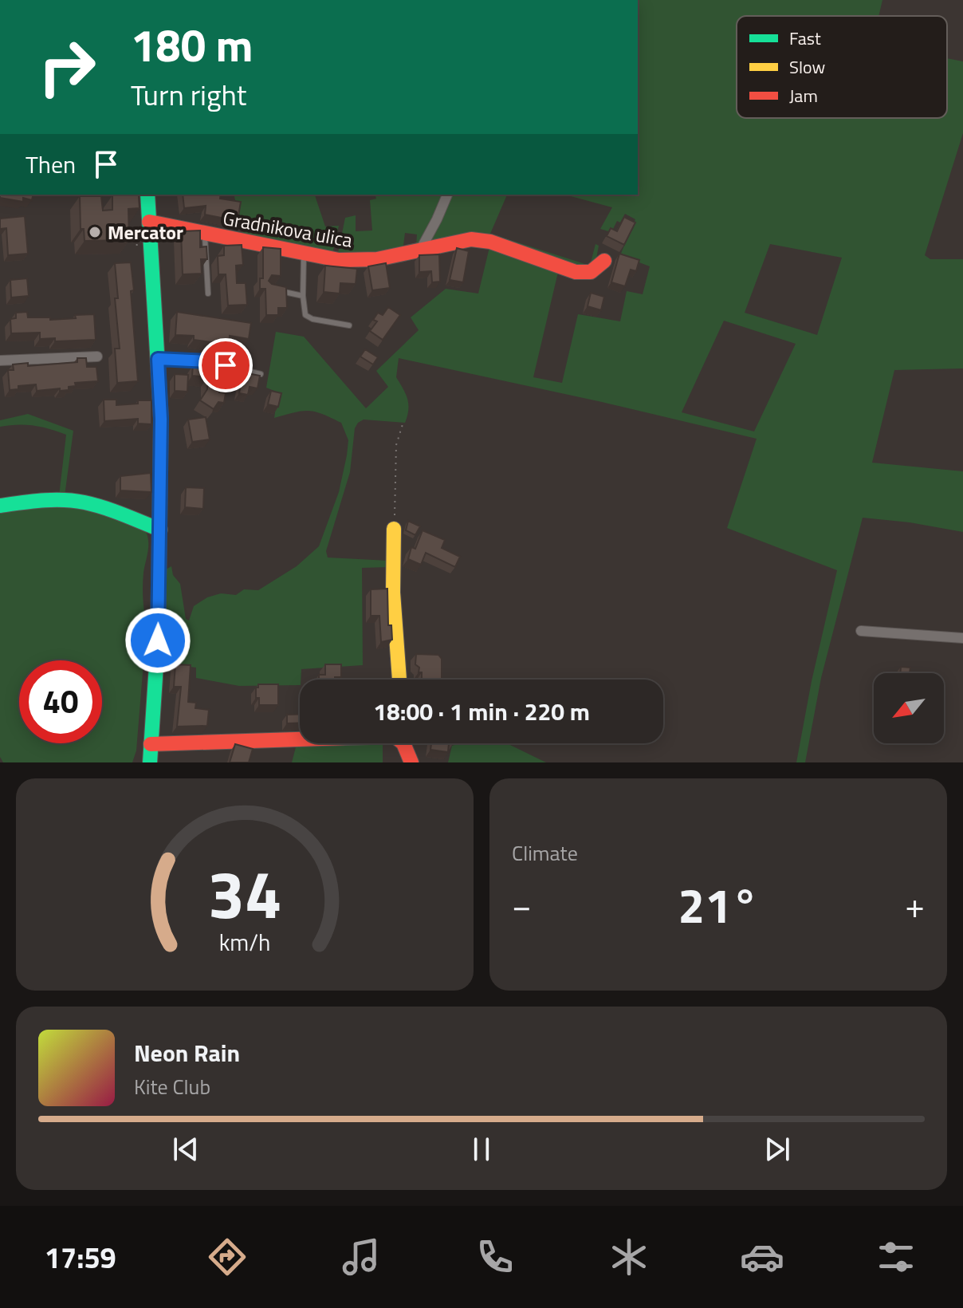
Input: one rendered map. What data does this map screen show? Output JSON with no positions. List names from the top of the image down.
{
  "streets": {
    "street": ["Gradnikova ulica"]
  },
  "places": ["Mercator"],
  "legend": ["Fast", "Slow", "Jam"],
  "north": "bottom left",
  "page": {
    "turn": ["180 m", "Turn right"],
    "then": "Then",
    "limit": "40",
    "trip": "18:00 · 1 min · 220 m",
    "tile": "Climate",
    "heat": ["−", "21°", "+"],
    "song": ["Neon Rain", "Kite Club"],
    "tabs": "17:59",
    "gauge": ["34", "km/h"]
  }
}
